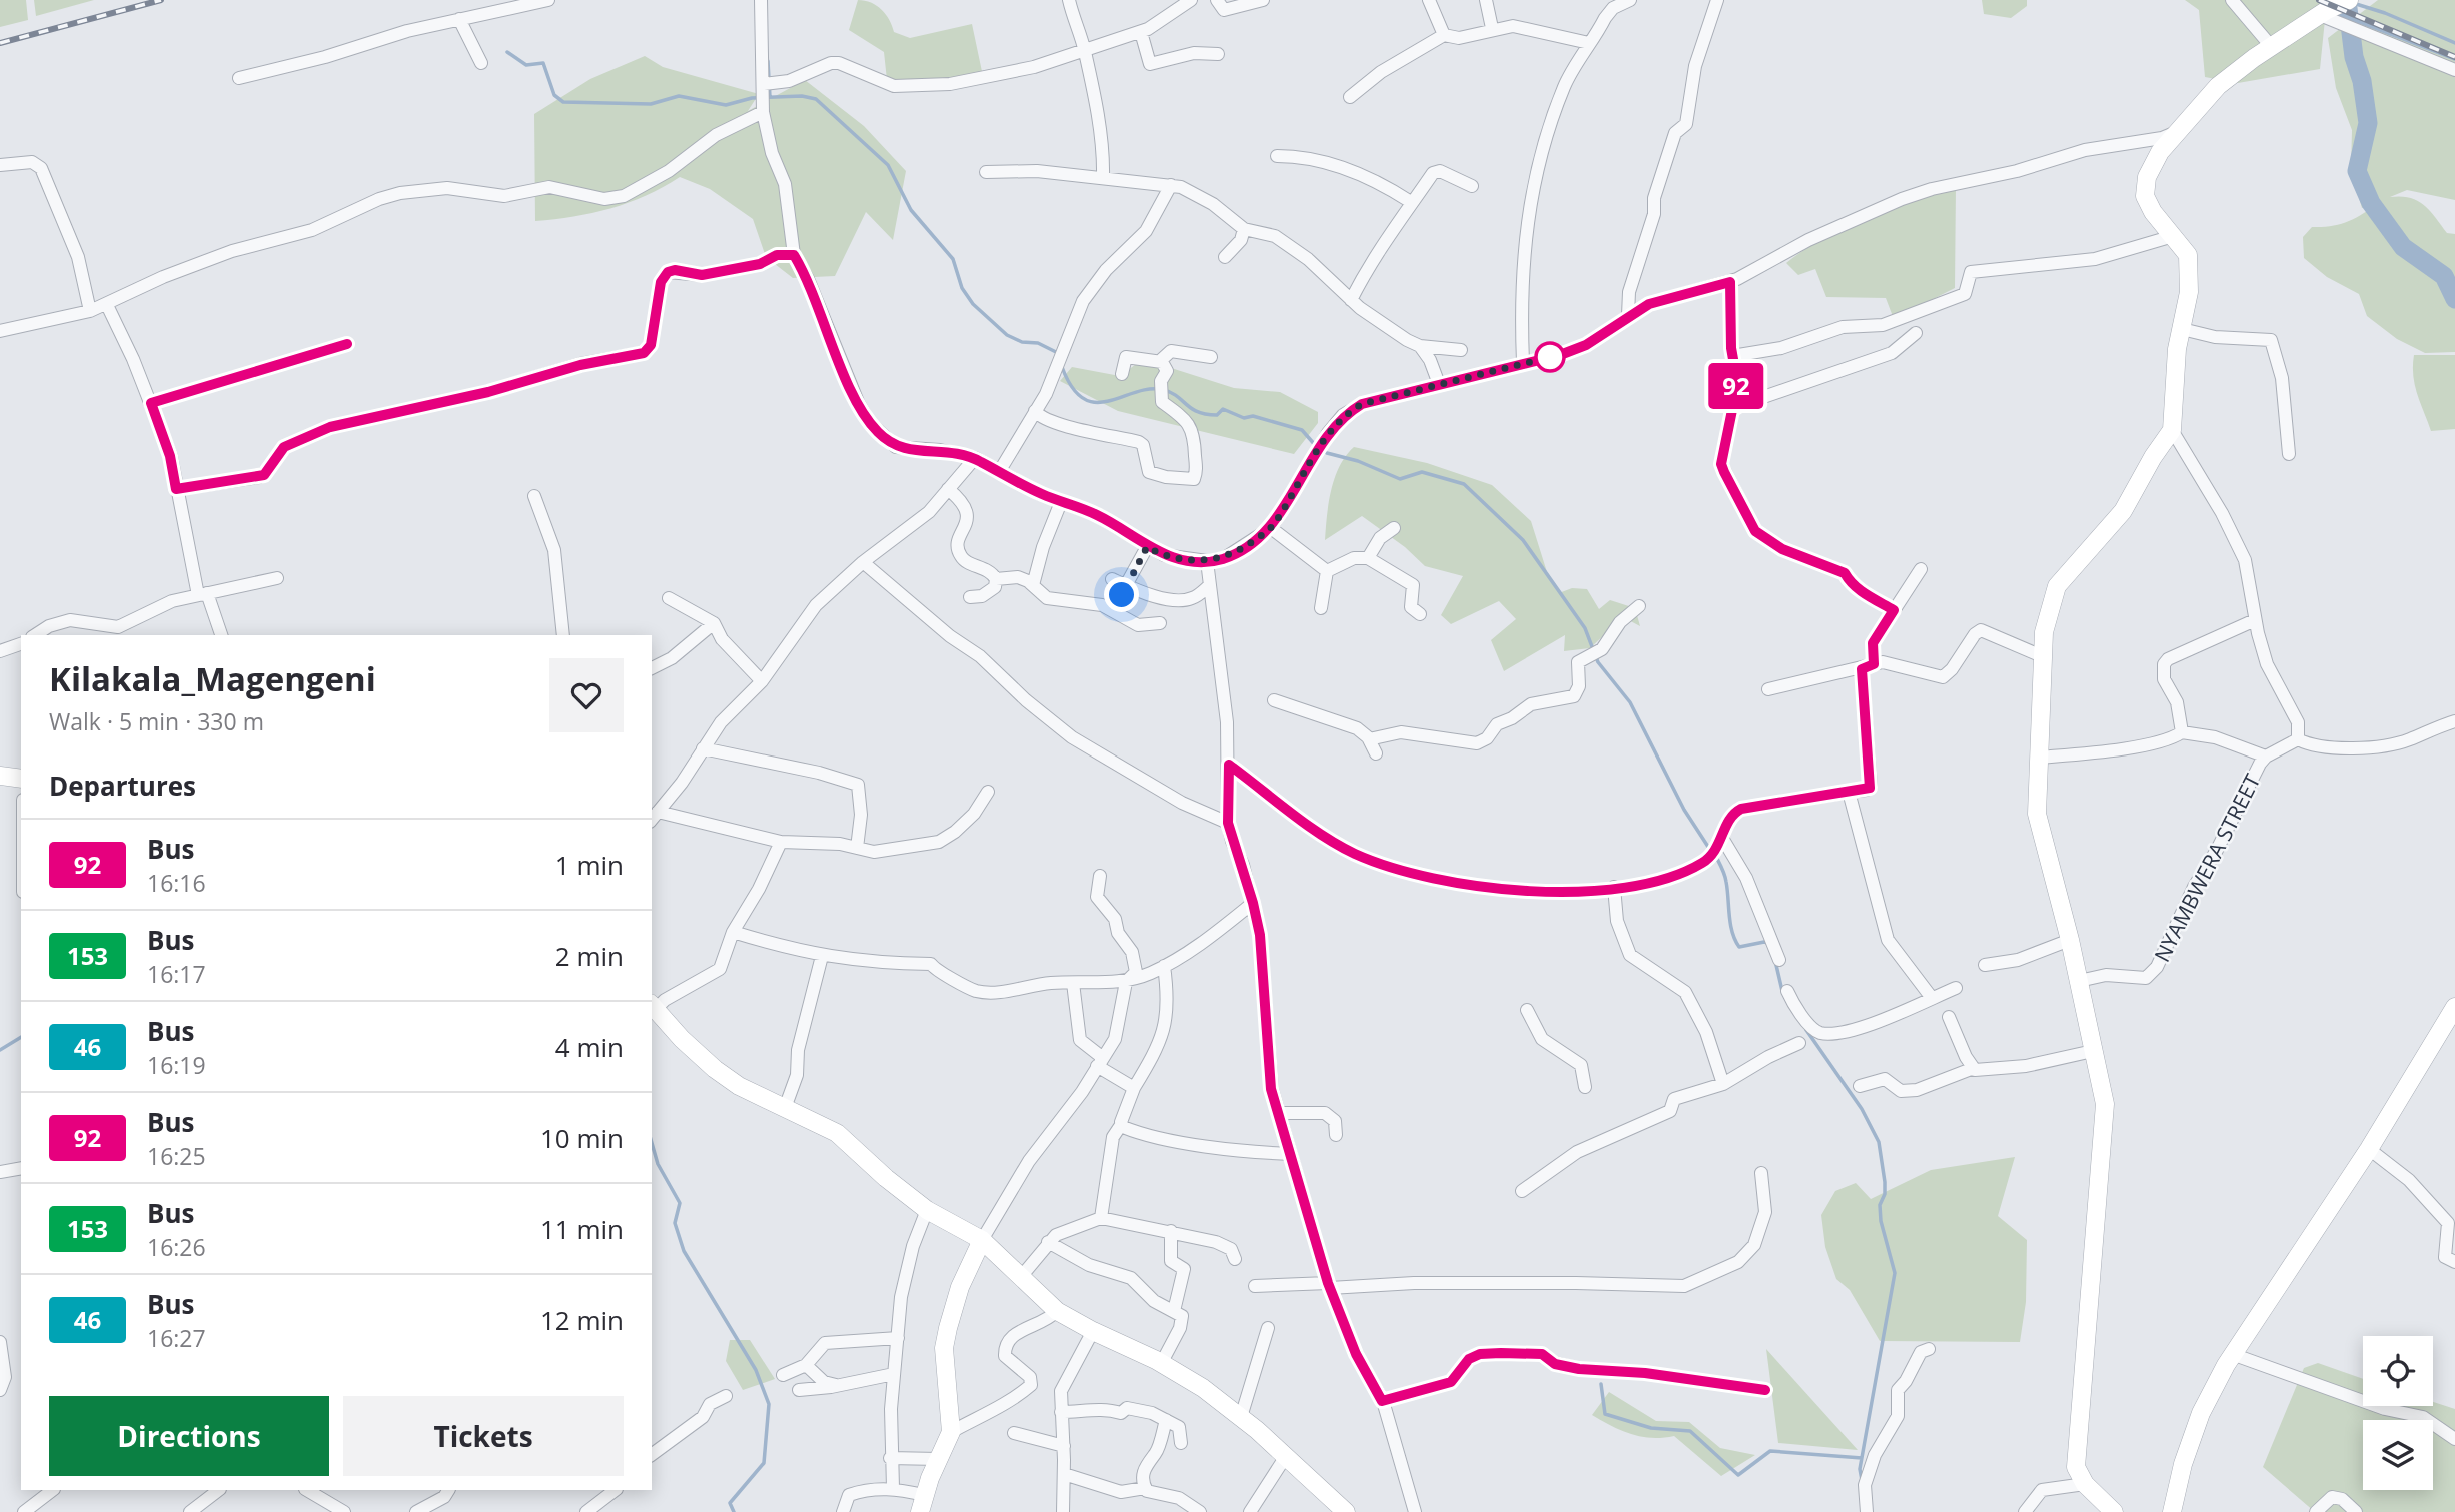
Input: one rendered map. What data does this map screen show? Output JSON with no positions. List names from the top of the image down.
{
  "streets": {
    "street": ["NYAMBWERA STREET"]
  },
  "lines": ["bus line 92"],
  "page": {
    "on_map": "92",
    "heading": [
      ["Kilakala_Magengeni", "Walk · 5 min · 330 m"],
      "Departures"
    ],
    "list": [
      {
        "mark": "92",
        "name": "Bus",
        "note": "16:16",
        "value": "1 min"
      },
      {
        "mark": "153",
        "name": "Bus",
        "note": "16:17",
        "value": "2 min"
      },
      {
        "mark": "46",
        "name": "Bus",
        "note": "16:19",
        "value": "4 min"
      },
      {
        "mark": "92",
        "name": "Bus",
        "note": "16:25",
        "value": "10 min"
      },
      {
        "mark": "153",
        "name": "Bus",
        "note": "16:26",
        "value": "11 min"
      },
      {
        "mark": "46",
        "name": "Bus",
        "note": "16:27",
        "value": "12 min"
      }
    ],
    "buttons": ["Directions", "Tickets"]
  }
}
